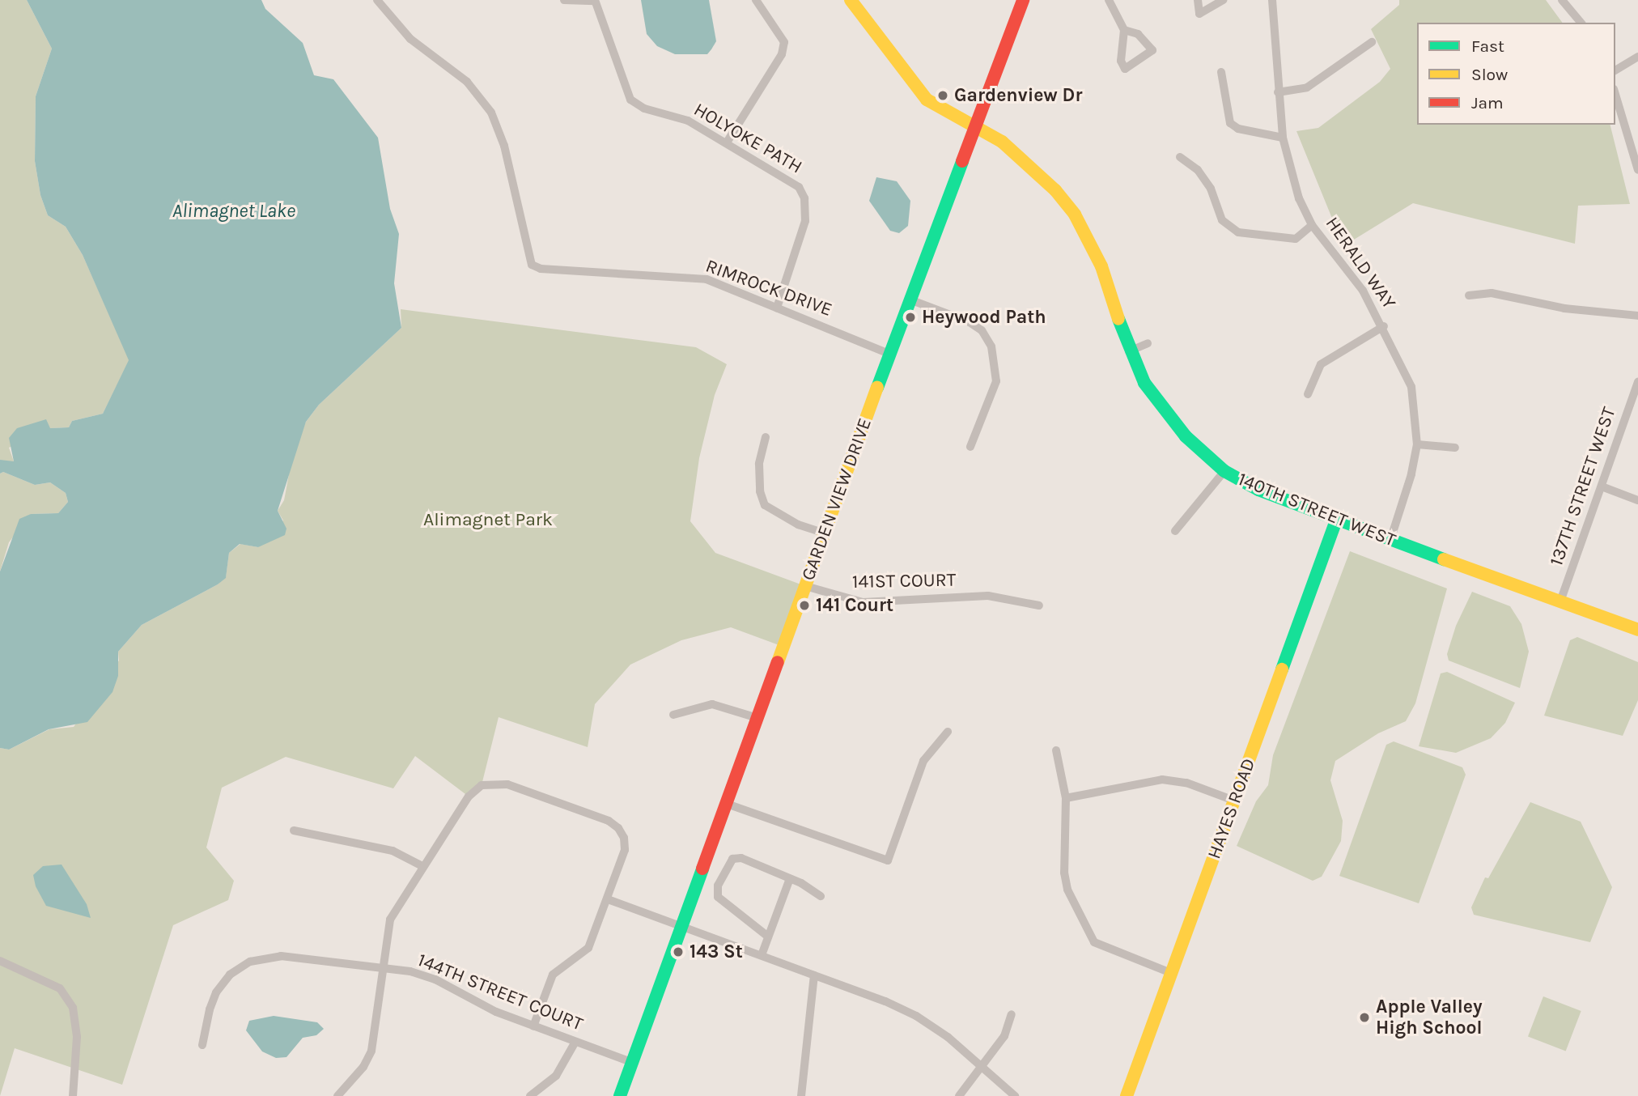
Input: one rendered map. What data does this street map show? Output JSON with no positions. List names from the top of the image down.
{
  "streets": {
    "street": [
      "HOLYOKE PATH",
      "HERALD WAY",
      "RIMROCK DRIVE",
      "137TH STREET WEST",
      "GARDEN VIEW DRIVE",
      "140TH STREET WEST",
      "141ST COURT",
      "HAYES ROAD",
      "144TH STREET COURT"
    ]
  },
  "crossings": [
    ["HOLYOKE PATH", "RIMROCK DRIVE"],
    ["HERALD WAY", "140TH STREET WEST"],
    ["RIMROCK DRIVE", "GARDEN VIEW DRIVE"],
    ["137TH STREET WEST", "140TH STREET WEST"],
    ["GARDEN VIEW DRIVE", "140TH STREET WEST"],
    ["GARDEN VIEW DRIVE", "141ST COURT"],
    ["GARDEN VIEW DRIVE", "144TH STREET COURT"],
    ["140TH STREET WEST", "HAYES ROAD"]
  ],
  "water": ["Alimagnet Lake"],
  "parks": ["Alimagnet Park"],
  "places": [
    "Gardenview Dr",
    "Heywood Path",
    "141 Court",
    "143 St",
    "Apple Valley High School"
  ],
  "legend": ["Fast", "Slow", "Jam"]
}
